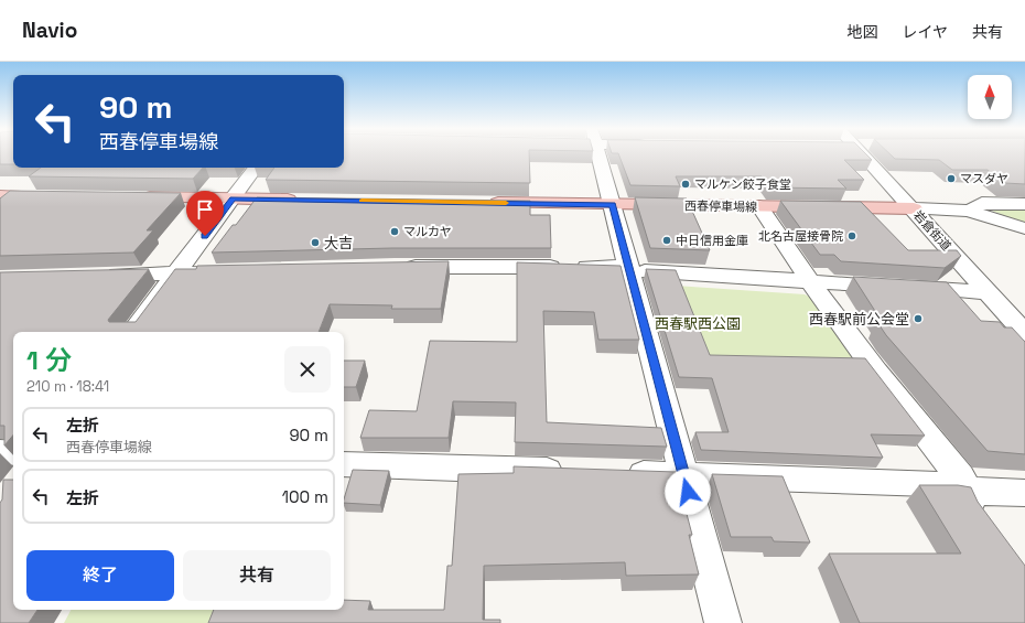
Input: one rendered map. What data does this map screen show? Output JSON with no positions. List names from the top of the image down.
{
  "streets": {
    "main road": ["西春停車場線"],
    "street": ["岩倉街道"]
  },
  "crossings": [
    ["西春停車場線", "岩倉街道"]
  ],
  "parks": ["西春駅西公園"],
  "places": [
    "マスダヤ",
    "マルケン餃子食堂",
    "マルカヤ",
    "北名古屋接骨院",
    "中日信用金庫",
    "大吉",
    "西春駅前公会堂"
  ],
  "north": "top",
  "page": {
    "header": "Navio",
    "nav": ["地図", "レイヤ", "共有"],
    "turn": ["90 m", "西春停車場線"],
    "heading": ["1 分", "210 m · 18:41"],
    "list": [
      {
        "name": "左折",
        "note": "西春停車場線",
        "value": "90 m"
      },
      {
        "name": "左折",
        "value": "100 m"
      }
    ],
    "buttons": ["終了", "共有"]
  }
}
